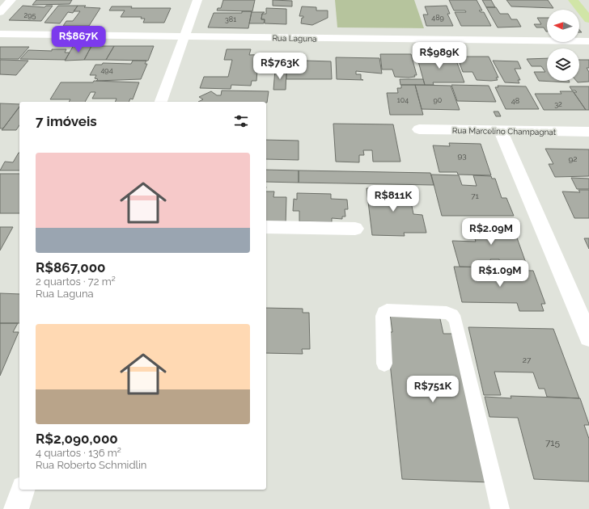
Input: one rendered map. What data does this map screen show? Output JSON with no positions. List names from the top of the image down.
{
  "streets": {
    "street": ["Rua Laguna", "Rua Marcelino Champagnat"]
  },
  "house_numbers": [
    "295",
    "489",
    "381",
    "494",
    "104",
    "90",
    "48",
    "32",
    "93",
    "92",
    "71",
    "27",
    "715"
  ],
  "north": "left",
  "page": {
    "price": [
      "R$867K",
      "R$989K",
      "R$763K",
      "R$811K",
      "R$2.09M",
      "R$1.09M",
      "R$751K"
    ],
    "heading": "7 imóveis",
    "list": [
      {
        "name": "R$867,000",
        "note": "2 quartos · 72 m² · Rua Laguna"
      },
      {
        "name": "R$2,090,000",
        "note": "4 quartos · 136 m² · Rua Roberto Schmidlin"
      }
    ]
  }
}
